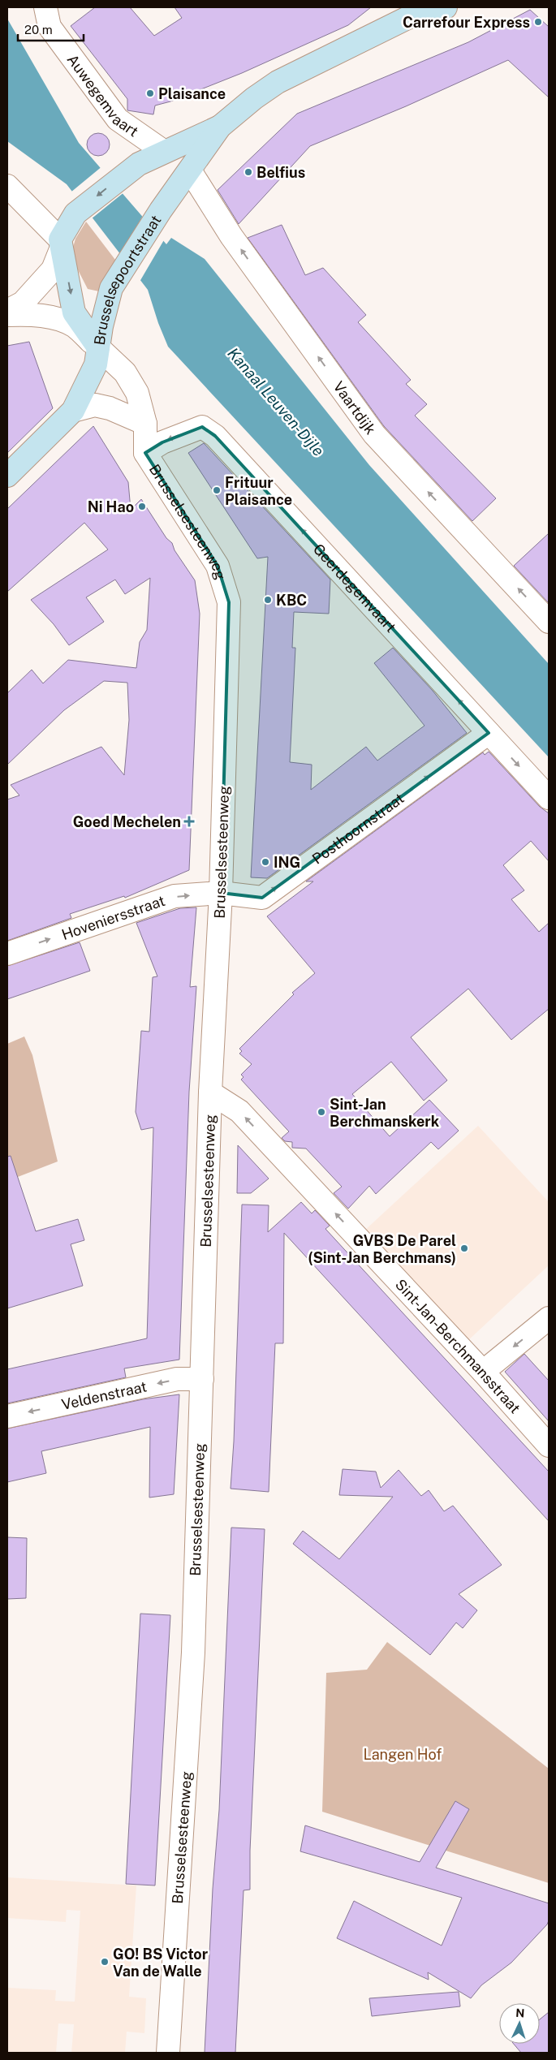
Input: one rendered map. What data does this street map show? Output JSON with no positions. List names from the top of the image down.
{
  "streets": {
    "main road": ["Brusselsepoortstraat"],
    "street": [
      "Auwegemvaart",
      "Vaartdijk",
      "Brusselsesteenweg",
      "Geerdegemvaart",
      "Posthoornstraat",
      "Hoveniersstraat",
      "Sint-Jan-Berchmansstraat",
      "Veldenstraat"
    ]
  },
  "crossings": [
    ["Auwegemvaart", "Brusselsepoortstraat"],
    ["Brusselsepoortstraat", "Vaartdijk"],
    ["Brusselsepoortstraat", "Brusselsesteenweg"],
    ["Brusselsesteenweg", "Geerdegemvaart"],
    ["Brusselsesteenweg", "Posthoornstraat"],
    ["Brusselsesteenweg", "Hoveniersstraat"],
    ["Brusselsesteenweg", "Sint-Jan-Berchmansstraat"],
    ["Brusselsesteenweg", "Veldenstraat"],
    ["Geerdegemvaart", "Posthoornstraat"],
    ["Posthoornstraat", "Hoveniersstraat"]
  ],
  "one_way": [
    "Vaartdijk",
    "Posthoornstraat",
    "Hoveniersstraat",
    "Sint-Jan-Berchmansstraat",
    "Veldenstraat"
  ],
  "water": ["Kanaal Leuven-Dijle"],
  "parks": ["Langen Hof"],
  "places": {
    "other": [
      "Carrefour Express",
      "Plaisance",
      "Belfius",
      "Frituur Plaisance",
      "Ni Hao",
      "KBC",
      "ING",
      "Sint-Jan Berchmanskerk",
      "GVBS De Parel (Sint-Jan Berchmans)",
      "GO! BS Victor Van de Walle"
    ],
    "health": ["Goed Mechelen"]
  },
  "scale_bar": "20 m",
  "north": "top"
}
